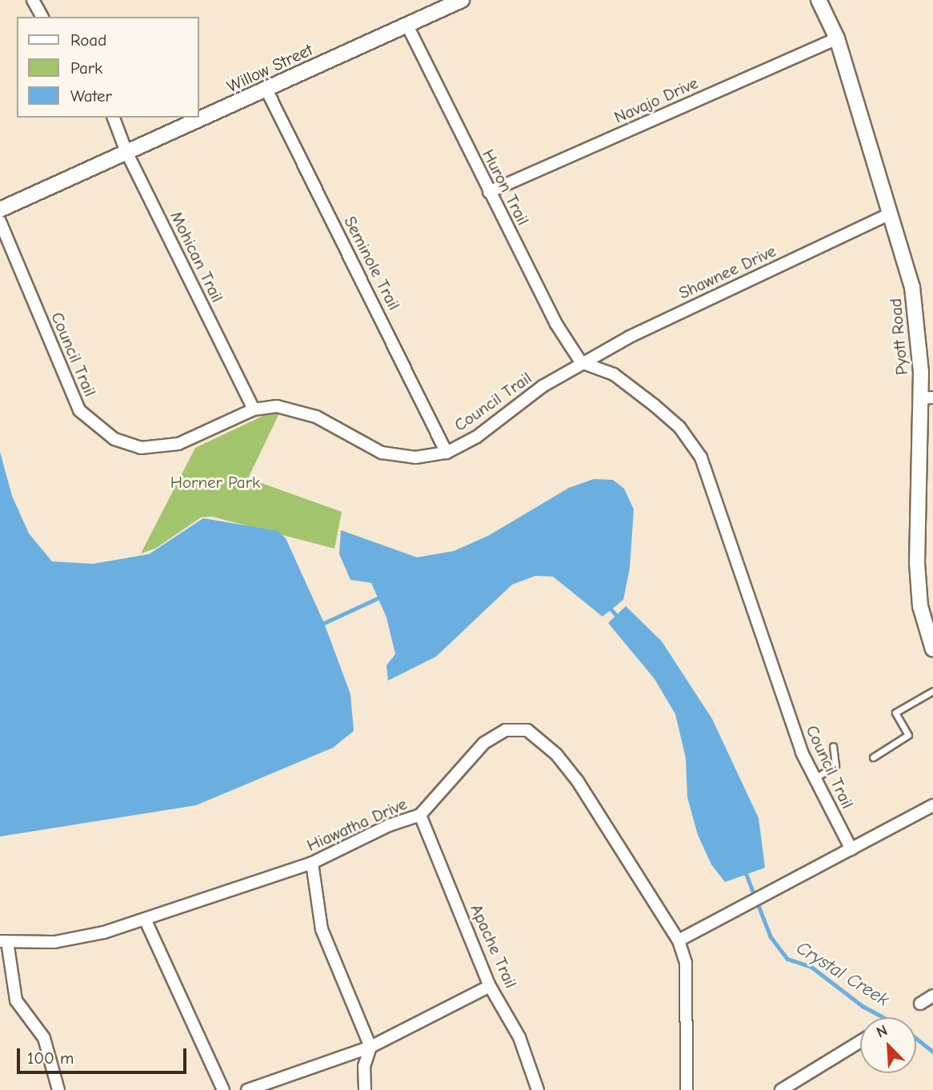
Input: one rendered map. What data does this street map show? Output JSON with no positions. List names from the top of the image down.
{
  "streets": {
    "street": [
      "Willow Street",
      "Navajo Drive",
      "Huron Trail",
      "Mohican Trail",
      "Seminole Trail",
      "Shawnee Drive",
      "Pyott Road",
      "Council Trail",
      "Hiawatha Drive",
      "Apache Trail"
    ]
  },
  "crossings": [
    ["Willow Street", "Huron Trail"],
    ["Willow Street", "Mohican Trail"],
    ["Willow Street", "Seminole Trail"],
    ["Navajo Drive", "Huron Trail"],
    ["Navajo Drive", "Pyott Road"],
    ["Huron Trail", "Shawnee Drive"],
    ["Huron Trail", "Council Trail"],
    ["Mohican Trail", "Council Trail"],
    ["Seminole Trail", "Council Trail"],
    ["Shawnee Drive", "Pyott Road"],
    ["Shawnee Drive", "Council Trail"],
    ["Hiawatha Drive", "Apache Trail"]
  ],
  "water": ["Crystal Creek"],
  "parks": ["Horner Park"],
  "legend": ["Road", "Park", "Water"],
  "scale_bar": "100 m",
  "north": "top left"
}
